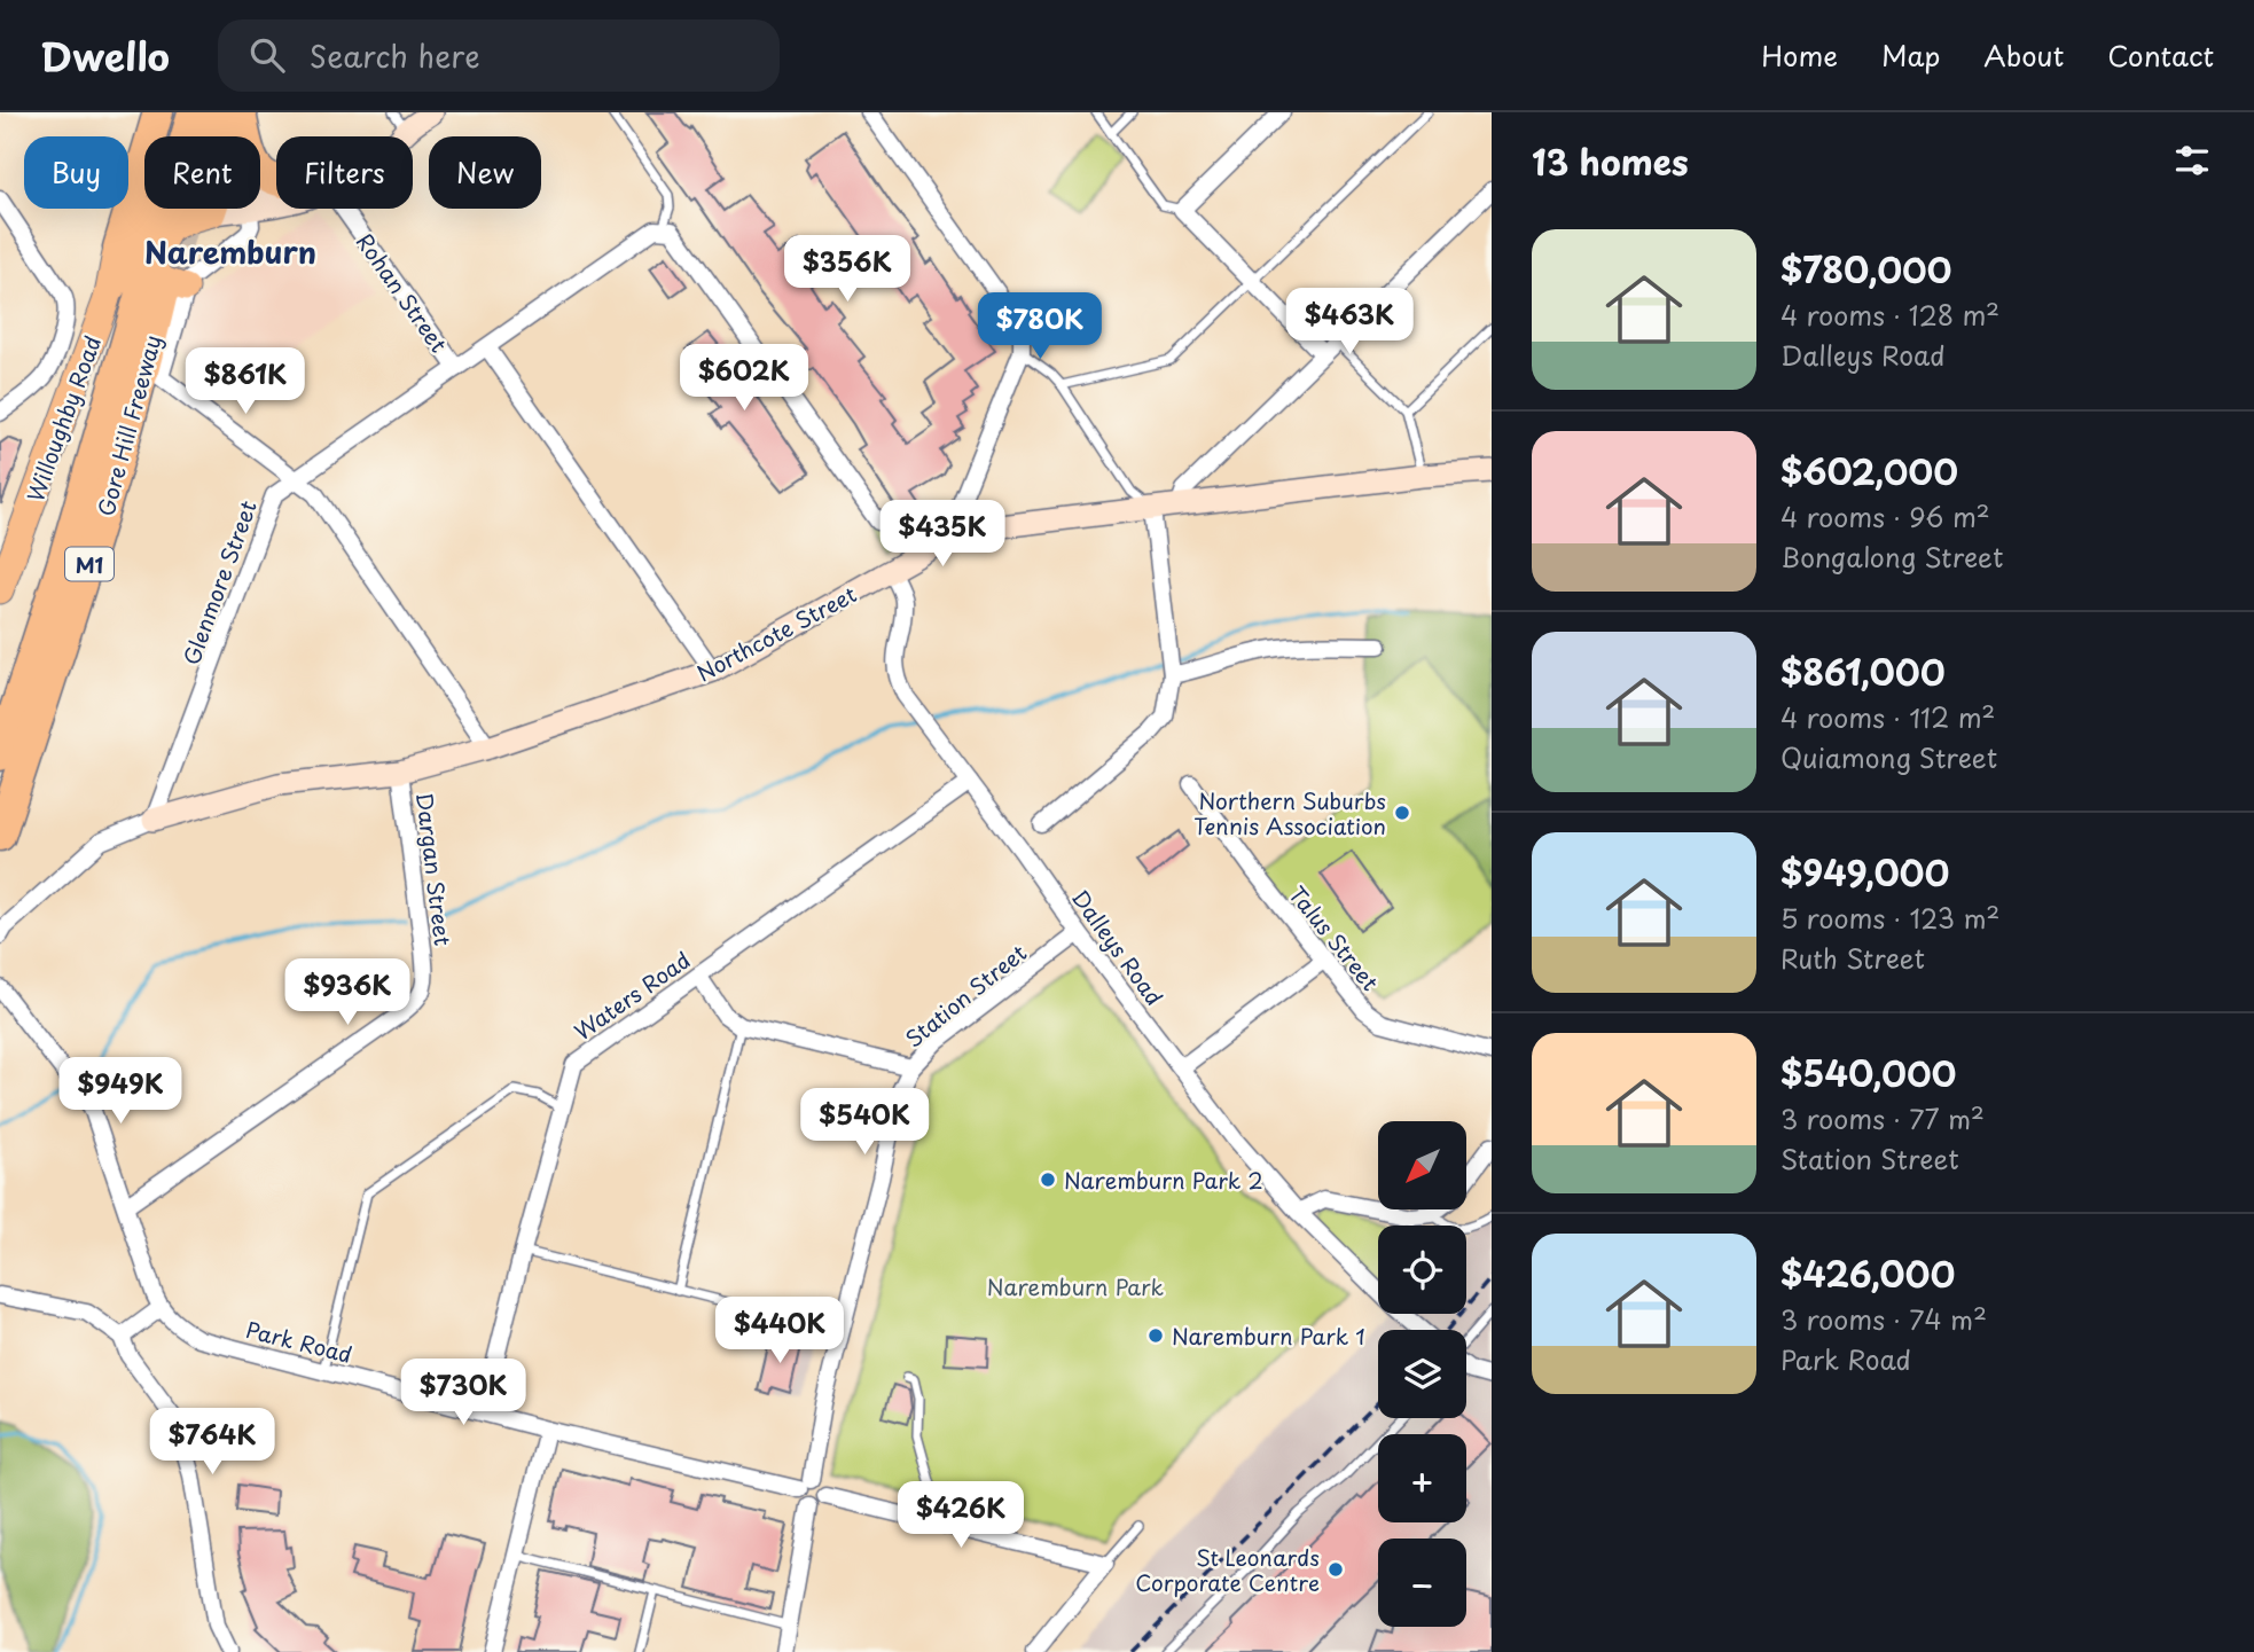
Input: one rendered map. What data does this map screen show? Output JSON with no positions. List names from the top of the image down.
{
  "streets": {
    "highway": ["Gore Hill Freeway", "M1"],
    "main road": ["Willoughby Road"],
    "street": [
      "Rohan Street",
      "Glenmore Street",
      "Northcote Street",
      "Dargan Street",
      "Talus Street",
      "Dalleys Road",
      "Waters Road",
      "Station Street",
      "Park Road"
    ]
  },
  "crossings": [
    ["Rohan Street", "Glenmore Street"],
    ["Glenmore Street", "Northcote Street"],
    ["Northcote Street", "Dargan Street"],
    ["Northcote Street", "Dalleys Road"],
    ["Dalleys Road", "Waters Road"],
    ["Dalleys Road", "Station Street"],
    ["Waters Road", "Park Road"],
    ["Station Street", "Park Road"]
  ],
  "districts": ["Naremburn"],
  "parks": ["Naremburn Park"],
  "places": [
    "Northern Suburbs Tennis Association",
    "Naremburn Park 2",
    "Naremburn Park 1",
    "St Leonards Corporate Centre"
  ],
  "north": "bottom left",
  "page": {
    "header": "Dwello",
    "search": "Search here",
    "nav": [
      "Home",
      "Map",
      "About",
      "Contact"
    ],
    "heading": "13 homes",
    "chip": [
      "Buy",
      "Rent",
      "Filters",
      "New"
    ],
    "list": [
      {
        "name": "$780,000",
        "note": "4 rooms · 128 m² · Dalleys Road"
      },
      {
        "name": "$602,000",
        "note": "4 rooms · 96 m² · Bongalong Street"
      },
      {
        "name": "$861,000",
        "note": "4 rooms · 112 m² · Quiamong Street"
      },
      {
        "name": "$949,000",
        "note": "5 rooms · 123 m² · Ruth Street"
      },
      {
        "name": "$540,000",
        "note": "3 rooms · 77 m² · Station Street"
      },
      {
        "name": "$426,000",
        "note": "3 rooms · 74 m² · Park Road"
      }
    ],
    "price": [
      "$356K",
      "$463K",
      "$780K",
      "$602K",
      "$861K",
      "$435K",
      "$936K",
      "$949K",
      "$540K",
      "$440K",
      "$730K",
      "$764K",
      "$426K"
    ],
    "map_buttons": ["+", "−"]
  }
}
